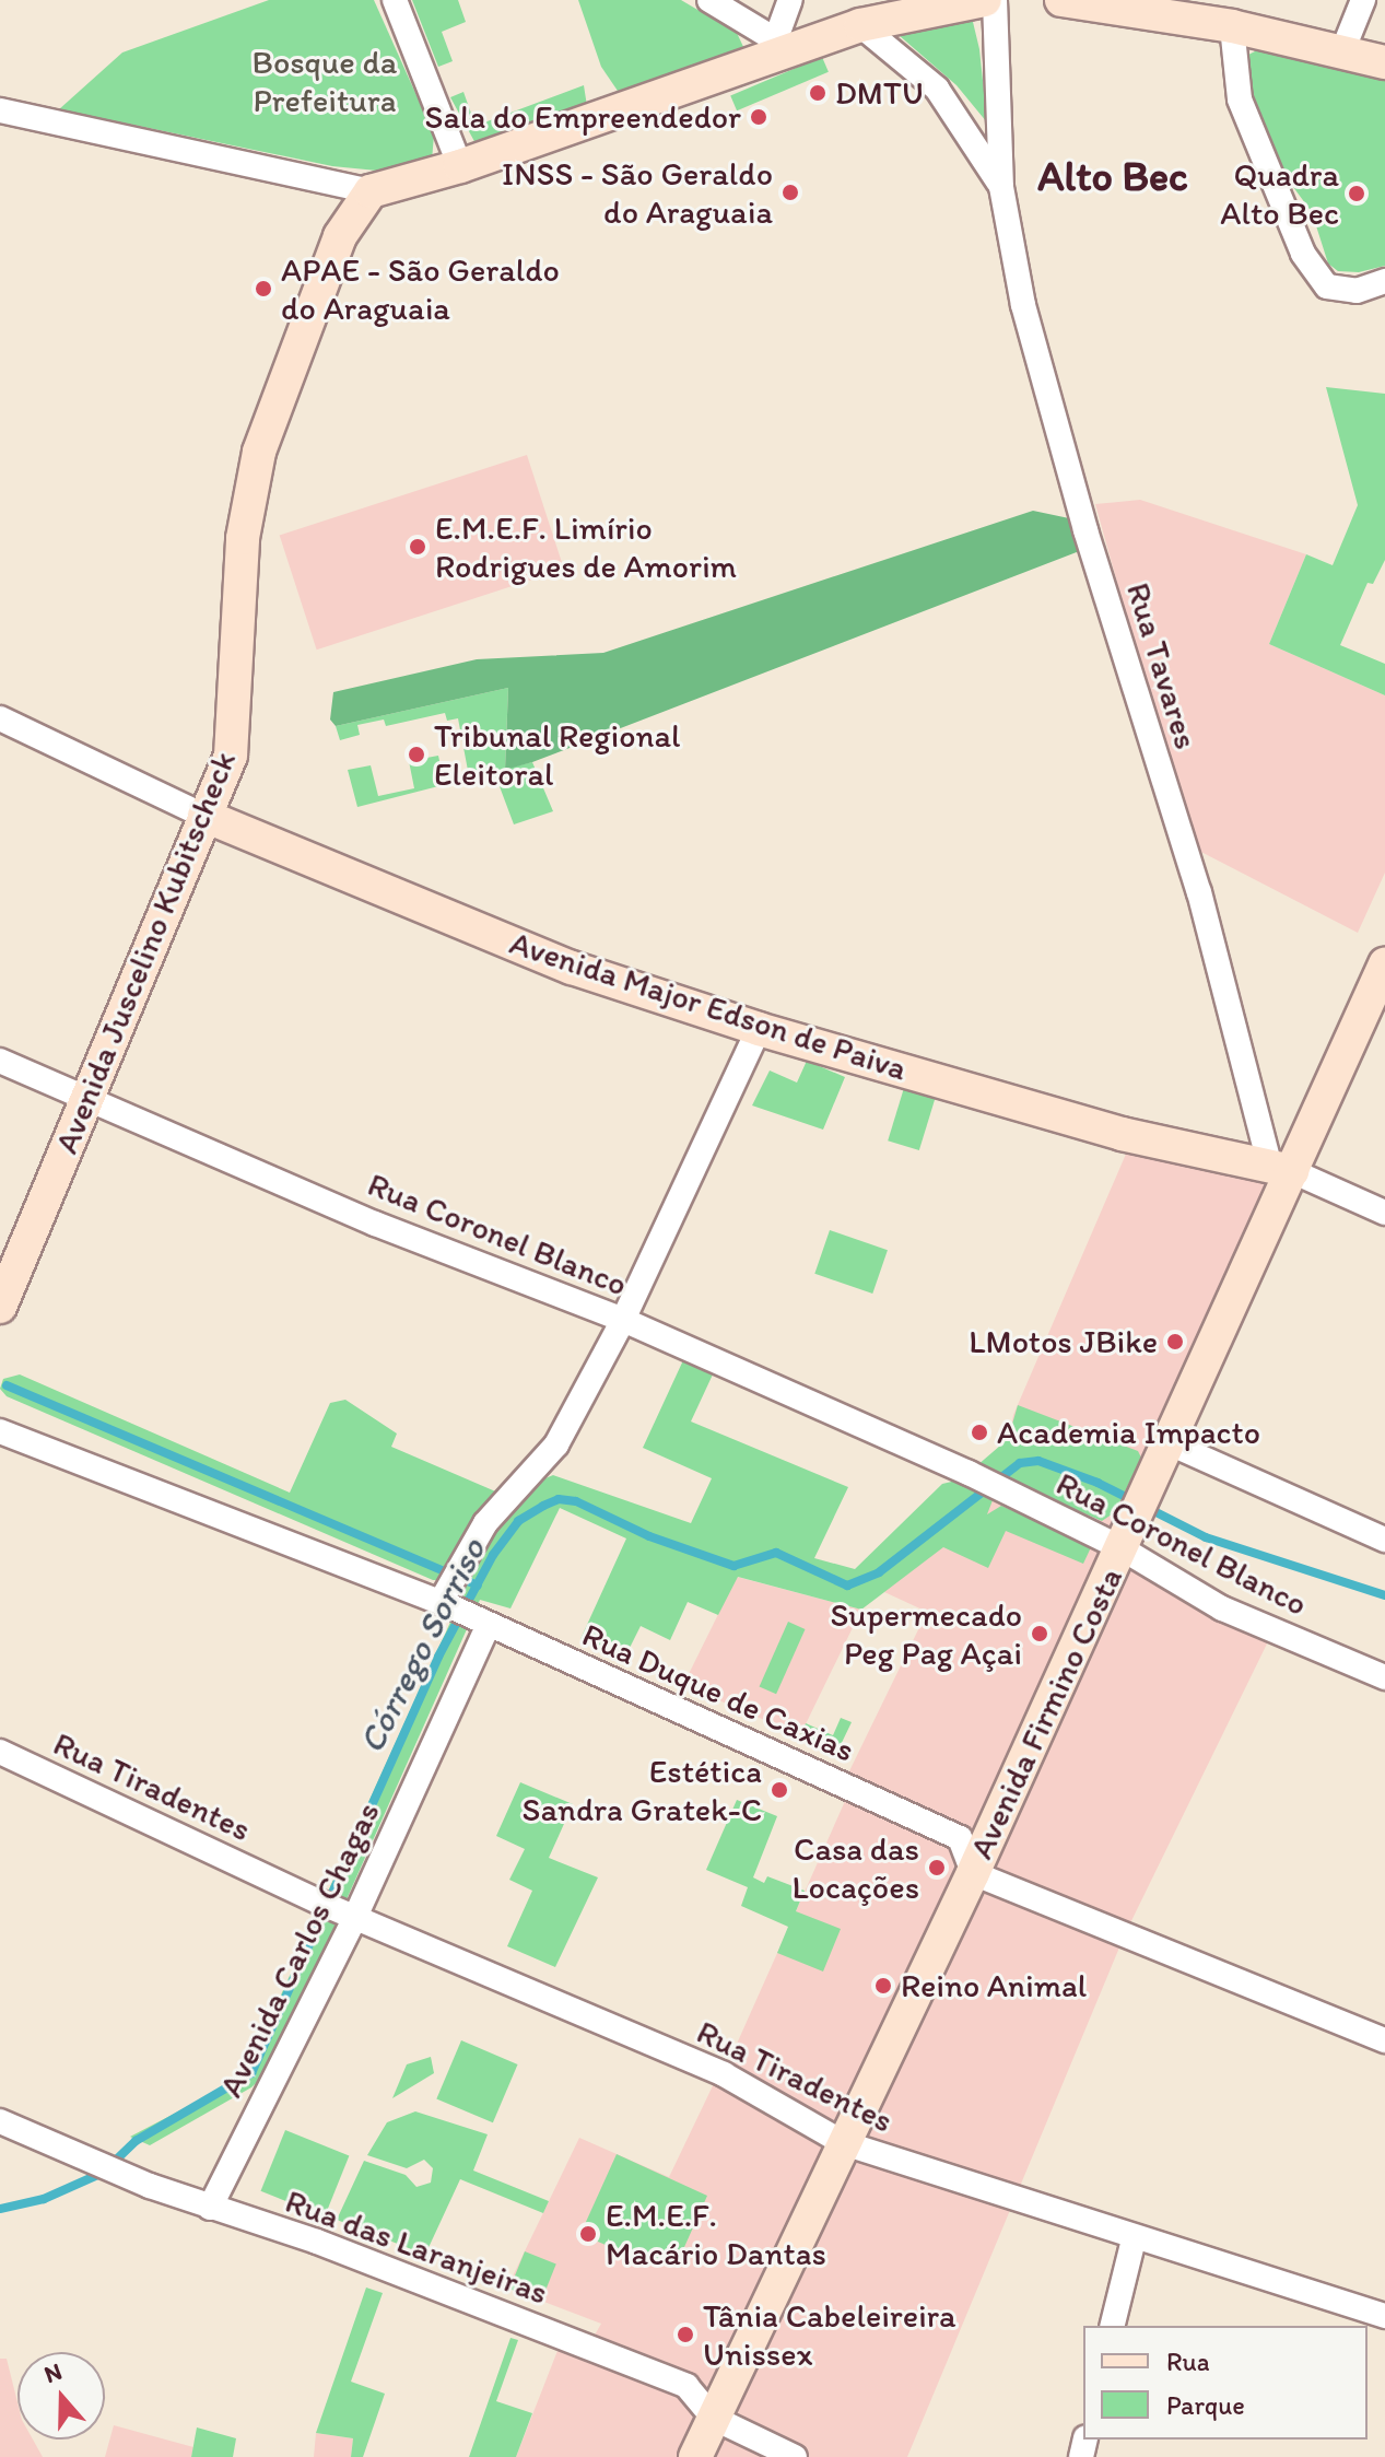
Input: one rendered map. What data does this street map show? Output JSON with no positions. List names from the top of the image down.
{
  "streets": {
    "street": [
      "Rua Tavares",
      "Avenida Juscelino Kubitscheck",
      "Avenida Major Edson de Paiva",
      "Rua Coronel Blanco",
      "Rua Duque de Caxias",
      "Avenida Firmino Costa",
      "Rua Tiradentes",
      "Avenida Carlos Chagas",
      "Rua das Laranjeiras"
    ]
  },
  "crossings": [
    ["Rua Tavares", "Avenida Major Edson de Paiva"],
    ["Rua Tavares", "Avenida Firmino Costa"],
    ["Avenida Juscelino Kubitscheck", "Avenida Major Edson de Paiva"],
    ["Avenida Juscelino Kubitscheck", "Rua Coronel Blanco"],
    ["Avenida Major Edson de Paiva", "Avenida Firmino Costa"],
    ["Avenida Major Edson de Paiva", "Avenida Carlos Chagas"],
    ["Rua Coronel Blanco", "Avenida Firmino Costa"],
    ["Rua Coronel Blanco", "Avenida Carlos Chagas"],
    ["Rua Duque de Caxias", "Avenida Firmino Costa"],
    ["Rua Duque de Caxias", "Avenida Carlos Chagas"],
    ["Avenida Firmino Costa", "Rua Tiradentes"],
    ["Avenida Firmino Costa", "Rua das Laranjeiras"],
    ["Rua Tiradentes", "Avenida Carlos Chagas"],
    ["Avenida Carlos Chagas", "Rua das Laranjeiras"]
  ],
  "districts": ["Alto Bec"],
  "water": ["Córrego Sorriso"],
  "parks": ["Bosque da Prefeitura"],
  "places": [
    "DMTU",
    "Sala do Empreendedor",
    "INSS - São Geraldo do Araguaia",
    "Quadra Alto Bec",
    "APAE - São Geraldo do Araguaia",
    "E.M.E.F. Limírio Rodrigues de Amorim",
    "Tribunal Regional Eleitoral",
    "LMotos JBike",
    "Academia Impacto",
    "Supermecado Peg Pag Açai",
    "Estética Sandra Gratek-C",
    "Casa das Locações",
    "Reino Animal",
    "E.M.E.F. Macário Dantas",
    "Tânia Cabeleireira Unissex"
  ],
  "legend": ["Rua", "Parque"],
  "north": "top"
}
